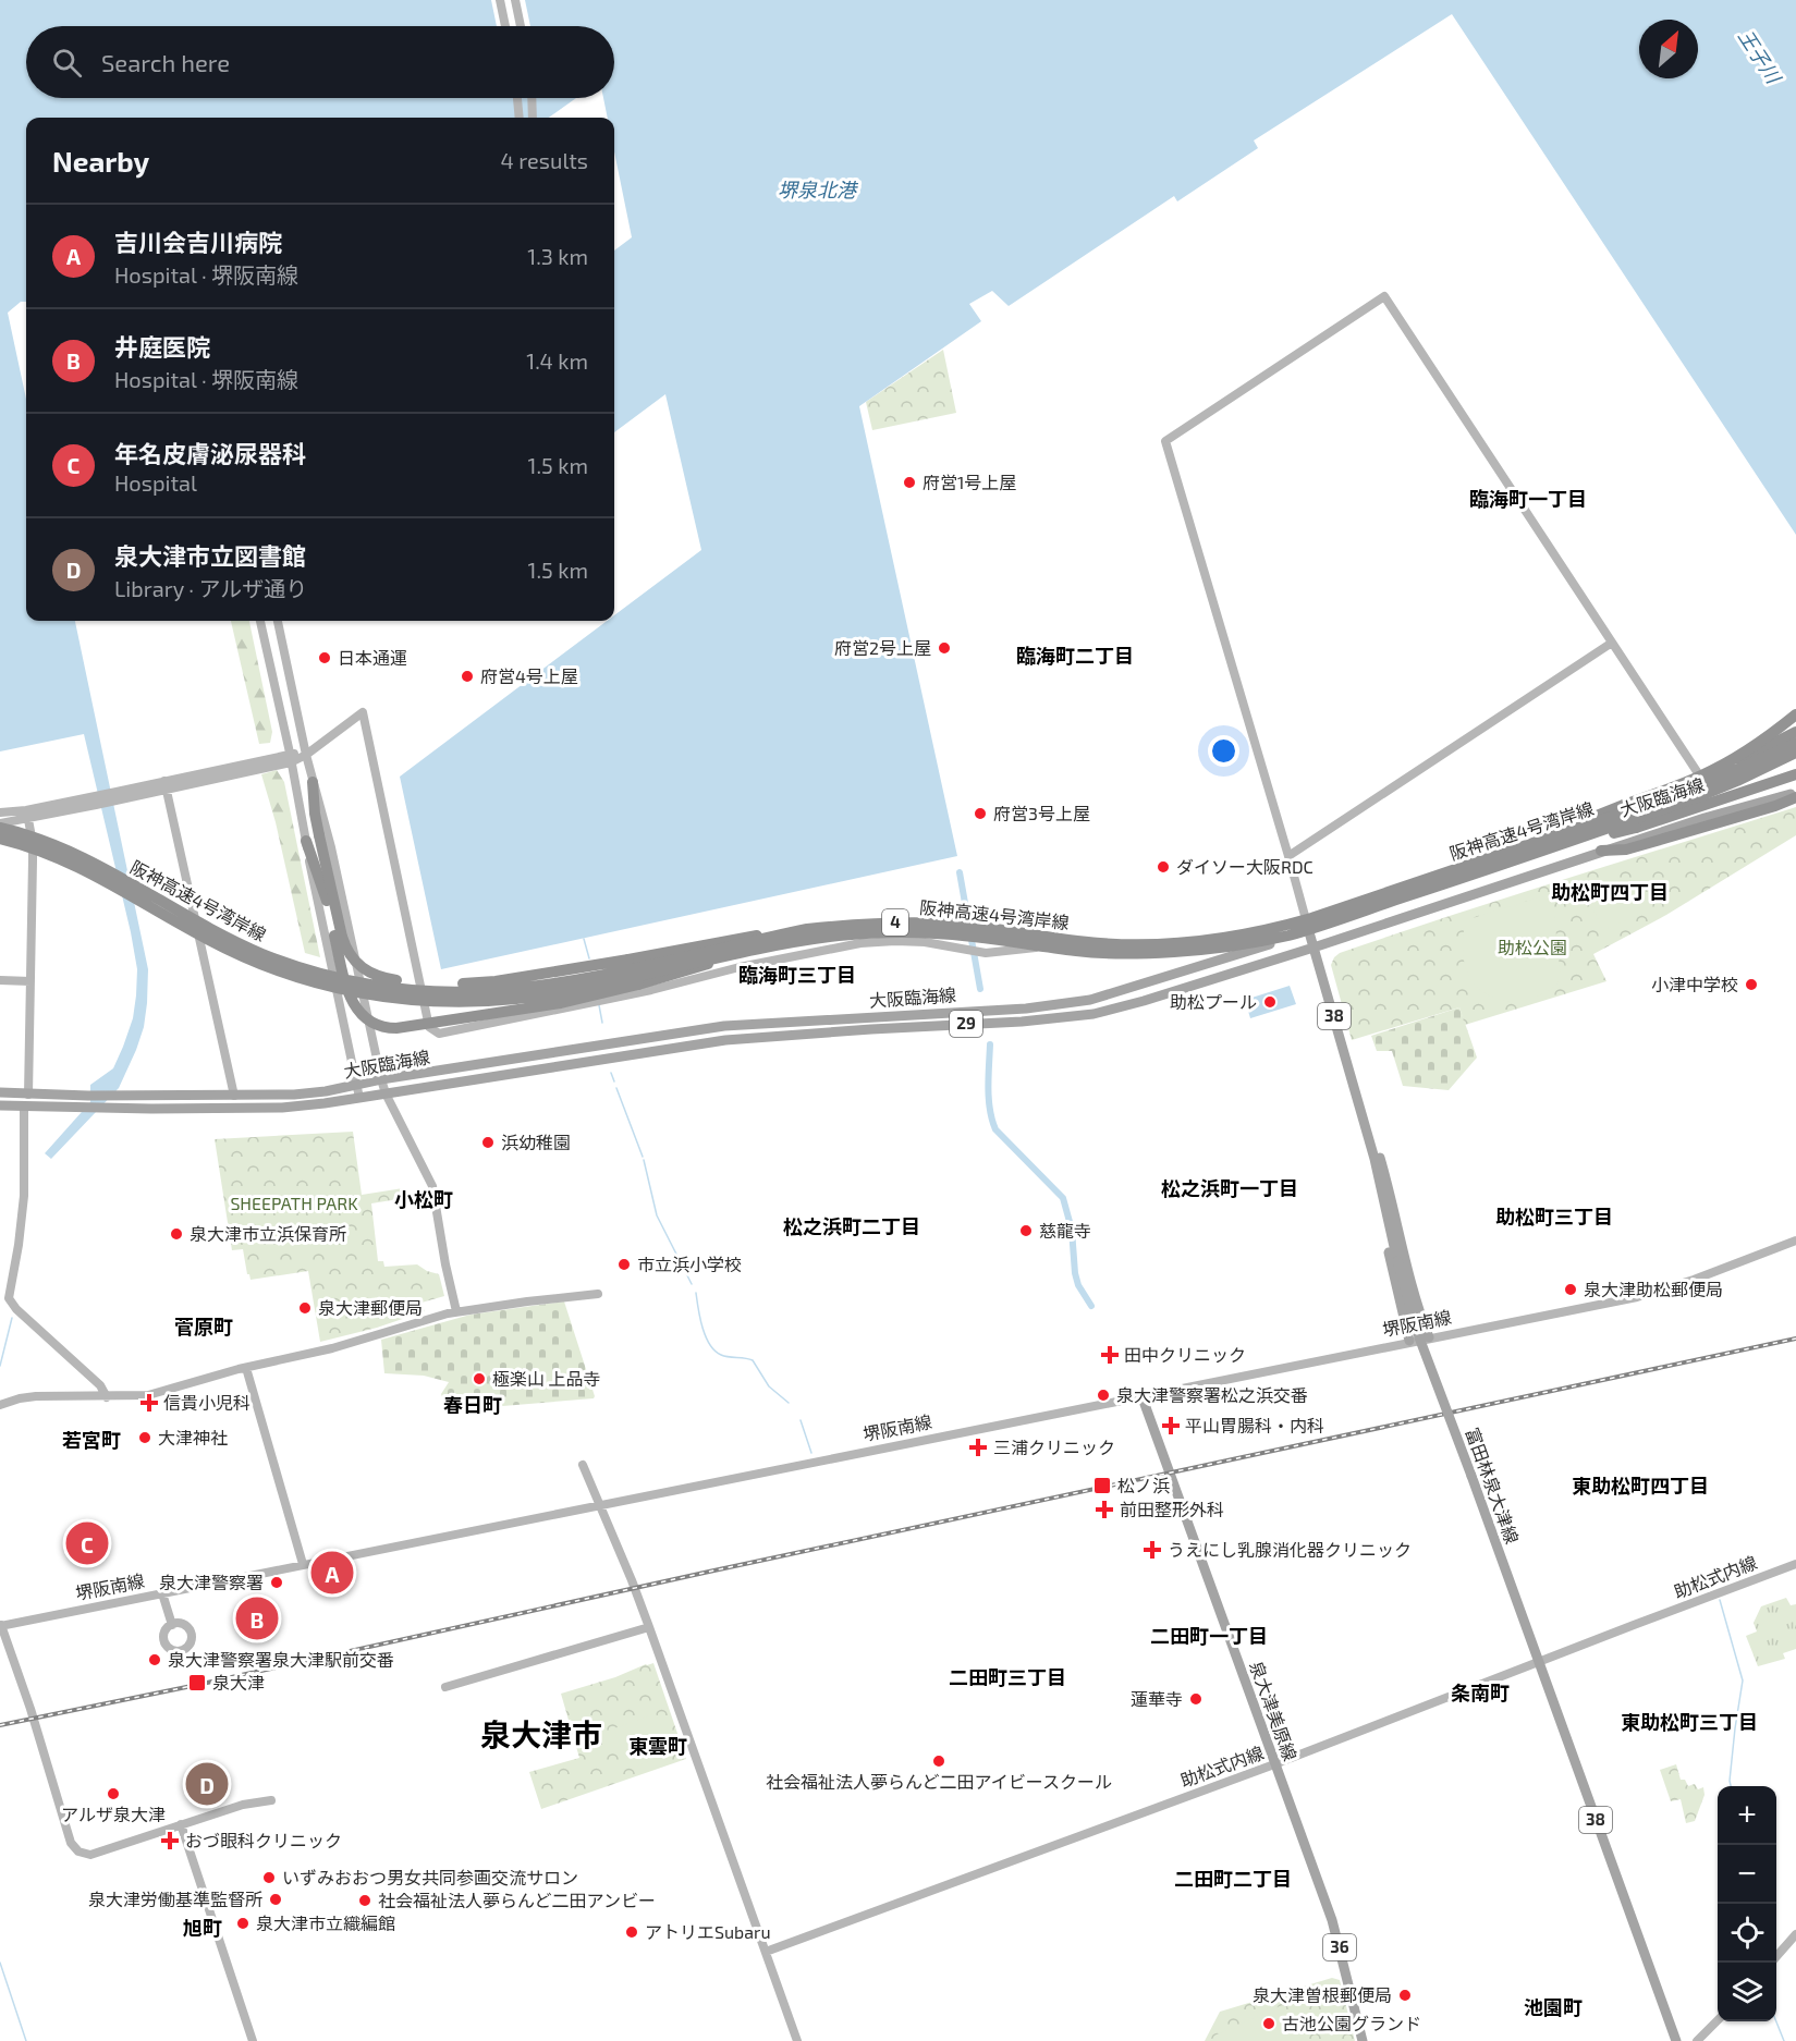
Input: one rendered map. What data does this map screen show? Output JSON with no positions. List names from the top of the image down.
{
  "streets": {
    "highway": ["阪神高速4号湾岸線", "4"],
    "main road": [
      "大阪臨海線",
      "38",
      "29",
      "富田林泉大津線",
      "泉大津美原線",
      "36"
    ],
    "street": ["堺阪南線", "助松式内線"]
  },
  "crossings": [
    ["大阪臨海線", "富田林泉大津線"],
    ["38", "堺阪南線"],
    ["38", "富田林泉大津線"],
    ["堺阪南線", "泉大津美原線"],
    ["富田林泉大津線", "助松式内線"],
    ["助松式内線", "泉大津美原線"]
  ],
  "districts": [
    "臨海町一丁目",
    "臨海町二丁目",
    "助松町四丁目",
    "臨海町三丁目",
    "松之浜町一丁目",
    "小松町",
    "助松町三丁目",
    "松之浜町二丁目",
    "菅原町",
    "春日町",
    "若宮町",
    "東助松町四丁目",
    "二田町一丁目",
    "二田町三丁目",
    "条南町",
    "東助松町三丁目",
    "泉大津市",
    "東雲町",
    "二田町二丁目",
    "旭町",
    "池園町"
  ],
  "water": ["王子川", "堺泉北港"],
  "parks": ["助松公園", "SHEEPATH PARK"],
  "places": {
    "other": [
      "府営1号上屋",
      "府営2号上屋",
      "日本通運",
      "府営4号上屋",
      "府営3号上屋",
      "ダイソー大阪RDC",
      "小津中学校",
      "助松プール",
      "浜幼稚園",
      "慈龍寺",
      "泉大津市立浜保育所",
      "市立浜小学校",
      "泉大津助松郵便局",
      "泉大津郵便局",
      "極楽山 上品寺",
      "泉大津警察署松之浜交番",
      "大津神社",
      "泉大津警察署",
      "泉大津警察署泉大津駅前交番",
      "蓮華寺",
      "社会福祉法人夢らんど二田アイビースクール",
      "アルザ泉大津",
      "いずみおおつ男女共同参画交流サロン",
      "泉大津労働基準監督所",
      "社会福祉法人夢らんど二田アンビー",
      "泉大津市立織編館",
      "アトリエSubaru",
      "泉大津曽根郵便局",
      "古池公園グランド"
    ],
    "health": [
      "田中クリニック",
      "信貴小児科",
      "平山胃腸科・内科",
      "三浦クリニック",
      "前田整形外科",
      "うえにし乳腺消化器クリニック",
      "おづ眼科クリニック"
    ],
    "transit": ["松ノ浜", "泉大津"]
  },
  "north": "top right",
  "page": {
    "search": "Search here",
    "heading": ["Nearby", "4 results"],
    "list": [
      {
        "mark": "A",
        "name": "吉川会吉川病院",
        "note": "Hospital · 堺阪南線",
        "value": "1.3 km"
      },
      {
        "mark": "B",
        "name": "井庭医院",
        "note": "Hospital · 堺阪南線",
        "value": "1.4 km"
      },
      {
        "mark": "C",
        "name": "年名皮膚泌尿器科",
        "note": "Hospital",
        "value": "1.5 km"
      },
      {
        "mark": "D",
        "name": "泉大津市立図書館",
        "note": "Library · アルザ通り",
        "value": "1.5 km"
      }
    ],
    "pins": [
      "C",
      "A",
      "B",
      "D"
    ],
    "map_buttons": ["+", "−"]
  }
}
